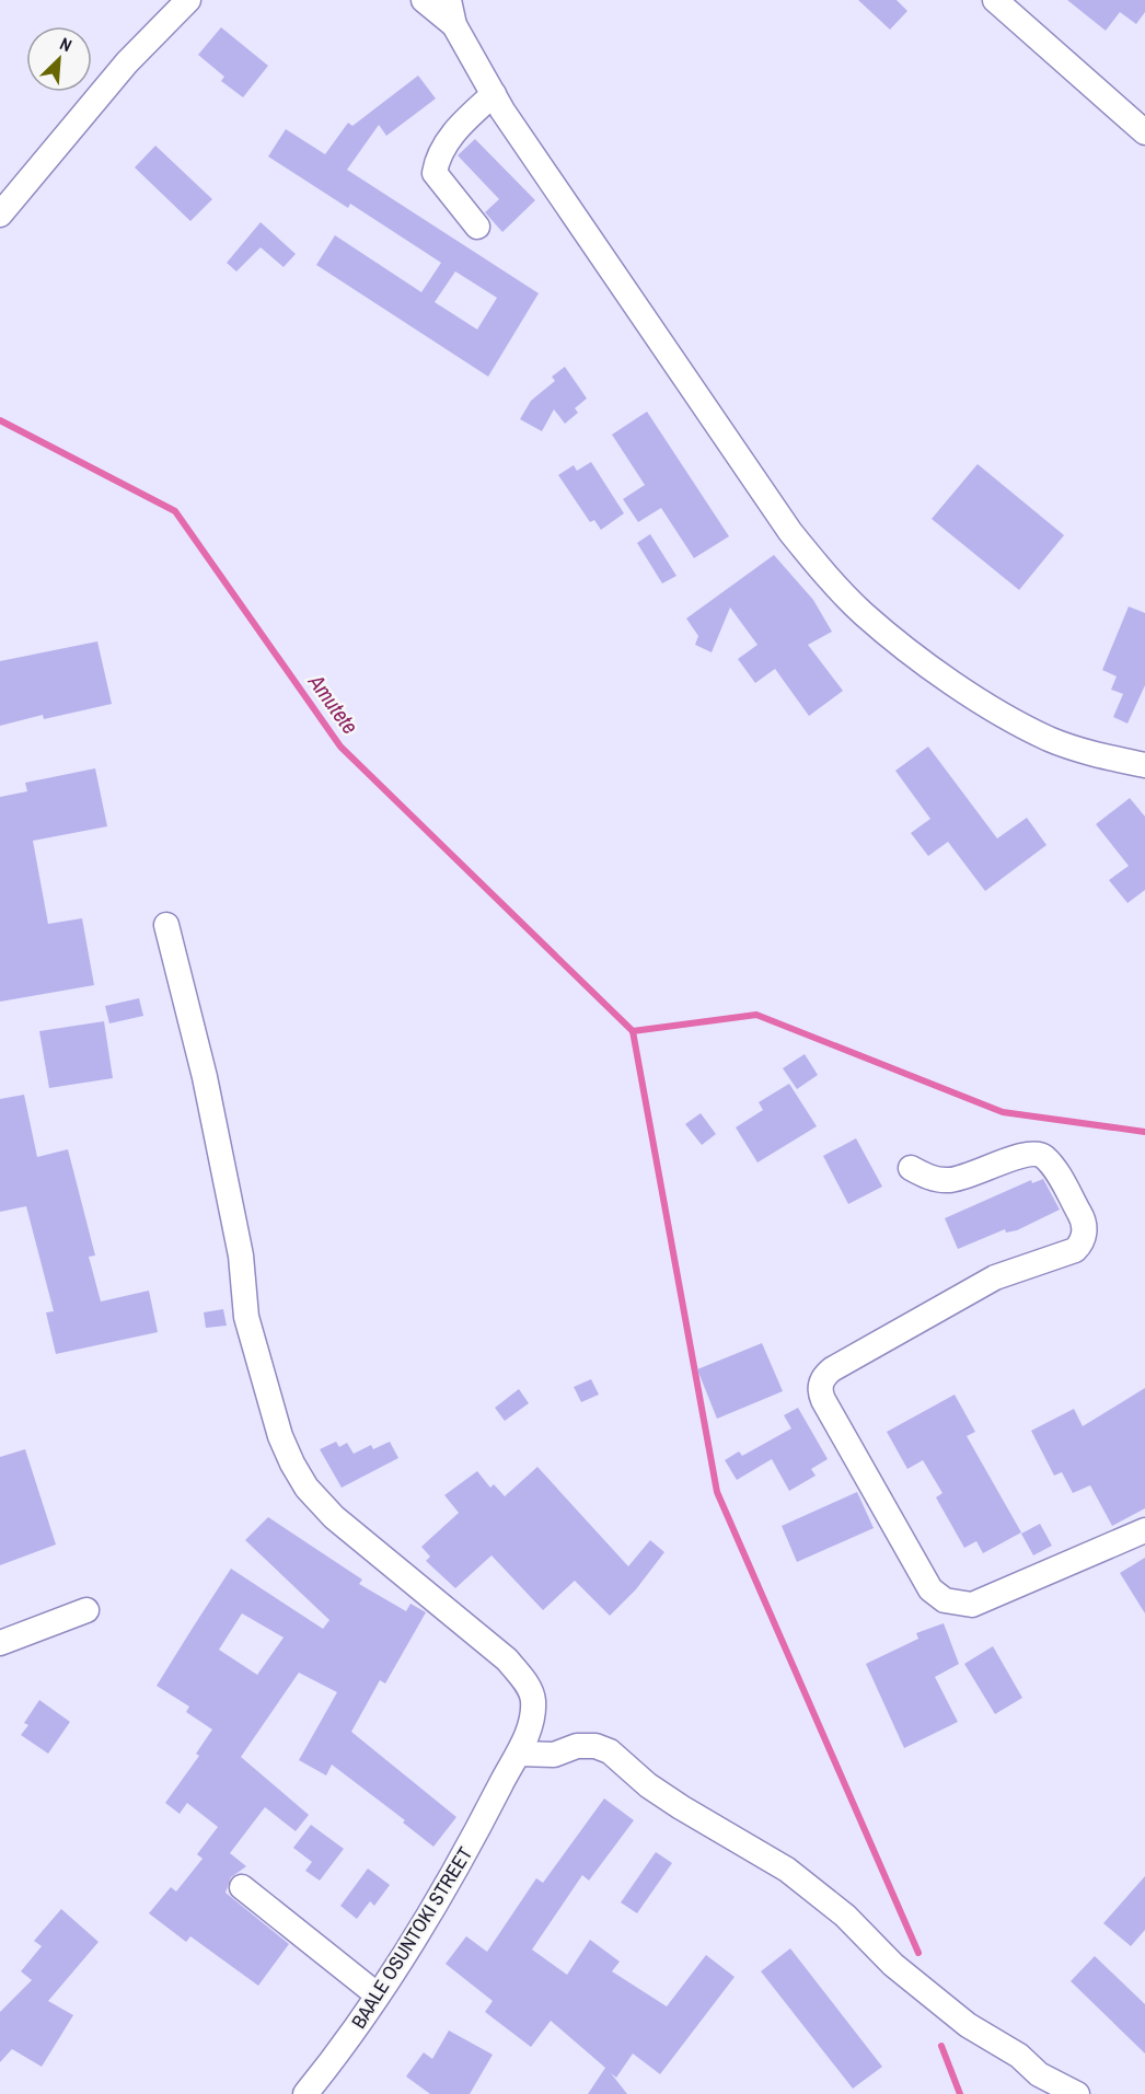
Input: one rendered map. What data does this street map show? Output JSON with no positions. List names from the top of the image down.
{
  "streets": {
    "street": ["BAALE OSUNTOKI STREET"]
  },
  "water": ["Amutete"],
  "north": "top right"
}
